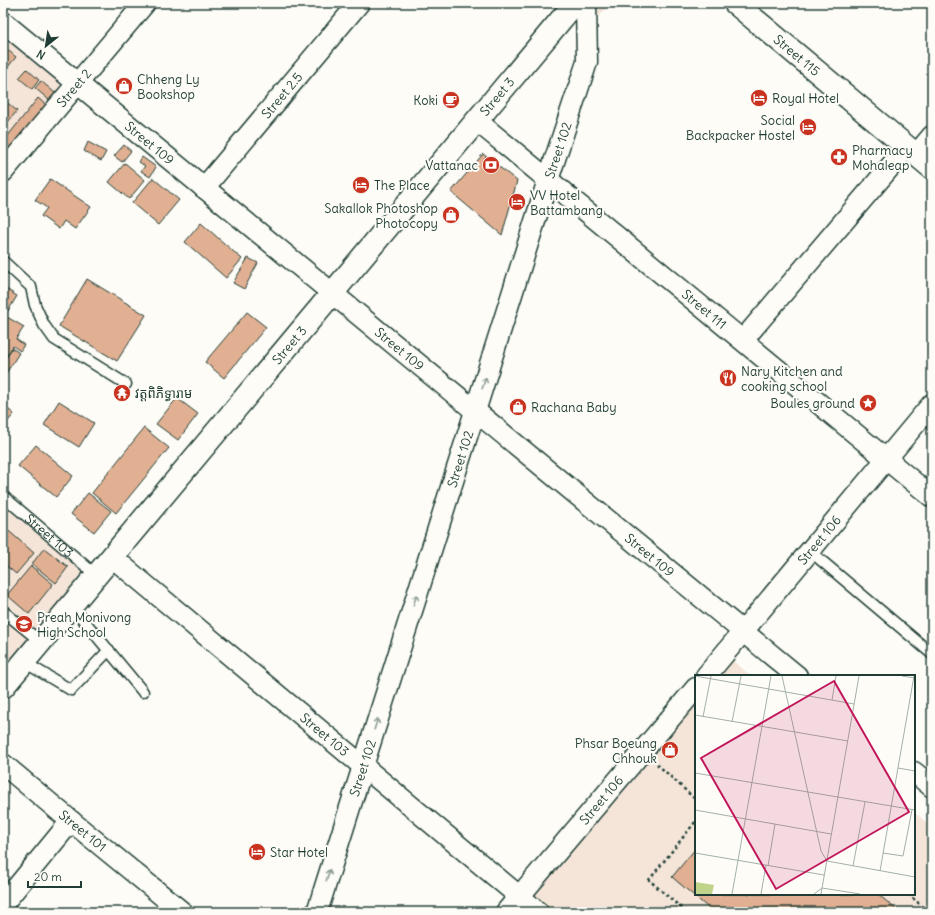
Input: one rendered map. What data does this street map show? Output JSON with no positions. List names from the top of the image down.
{
  "streets": {
    "street": [
      "Street 115",
      "Street 2",
      "Street 2.5",
      "Street 3",
      "Street 109",
      "Street 102",
      "Street 111",
      "Street 103",
      "Street 106",
      "Street 101"
    ]
  },
  "crossings": [
    ["Street 2", "Street 109"],
    ["Street 2.5", "Street 109"],
    ["Street 3", "Street 109"],
    ["Street 3", "Street 111"],
    ["Street 3", "Street 103"],
    ["Street 109", "Street 102"],
    ["Street 109", "Street 106"],
    ["Street 102", "Street 111"],
    ["Street 102", "Street 103"],
    ["Street 111", "Street 106"],
    ["Street 103", "Street 106"]
  ],
  "one_way": ["Street 102"],
  "places": {
    "shop": [
      "Chheng Ly Bookshop",
      "Sakallok Photoshop Photocopy",
      "Rachana Baby",
      "Phsar Boeung Chhouk"
    ],
    "hotel": [
      "Royal Hotel",
      "Social Backpacker Hostel",
      "The Place",
      "VV Hotel Battambang",
      "Star Hotel"
    ],
    "cafe": ["Koki"],
    "pharmacy": ["Pharmacy Mohaleap"],
    "bank": ["Vattanac"],
    "restaurant": ["Nary Kitchen and cooking school"],
    "temple": ["វត្តពិភិទ្ធារាម"],
    "place": ["Boules ground"],
    "school or university": ["Preah Monivong High School"]
  },
  "scale_bar": "20 m",
  "north": "bottom left"
}
